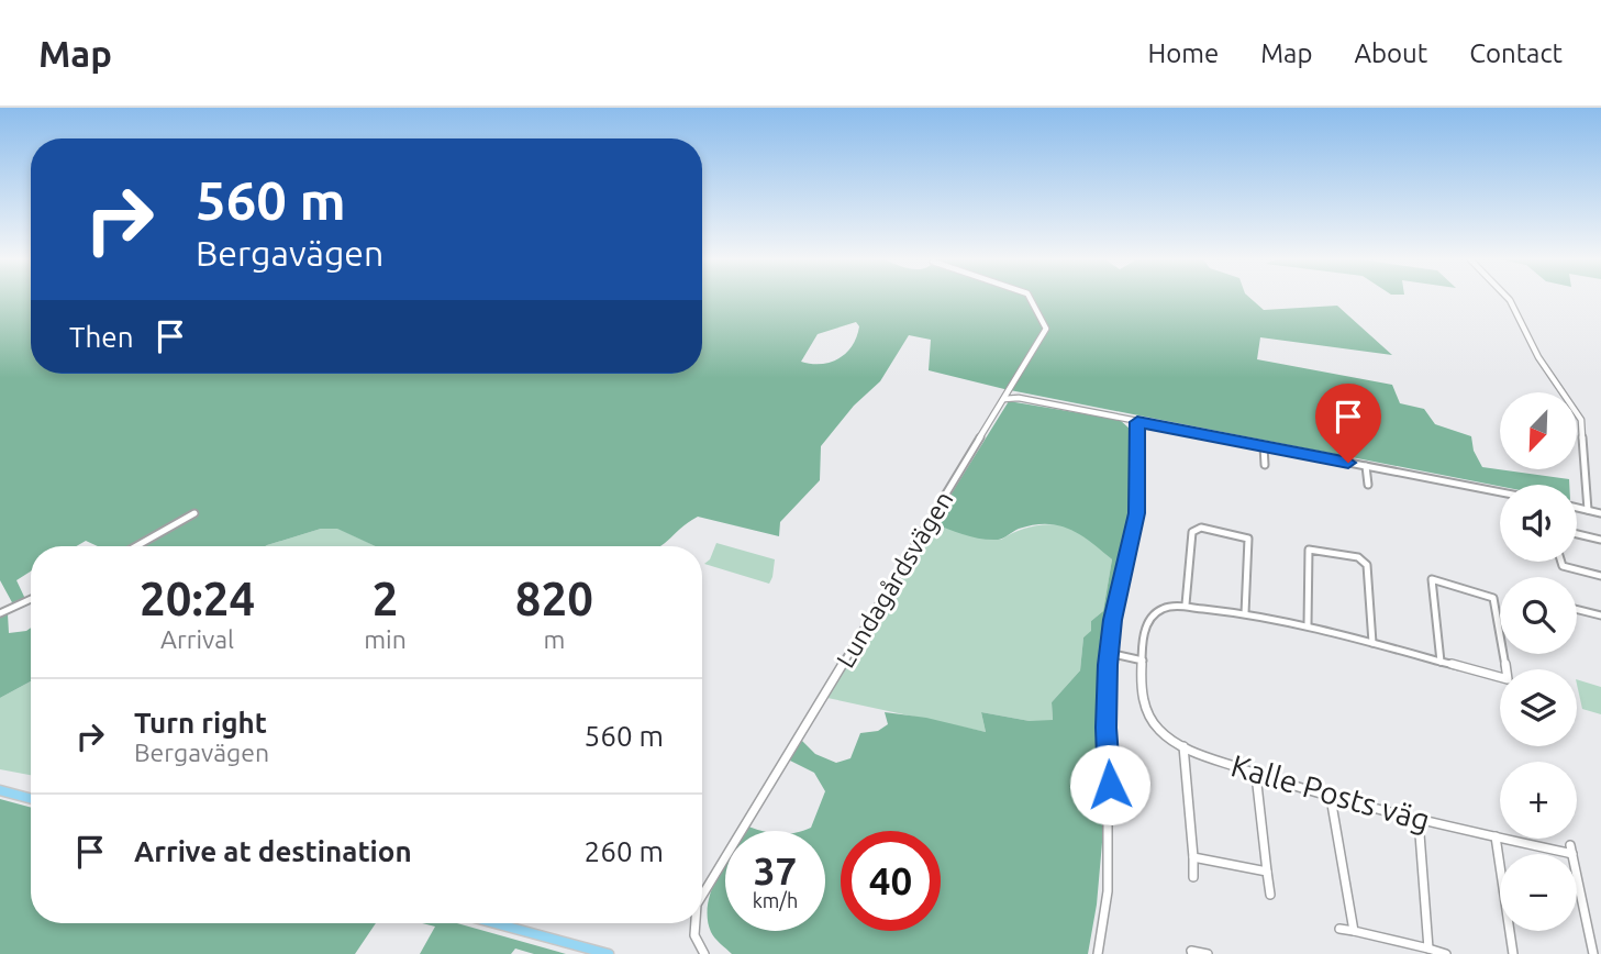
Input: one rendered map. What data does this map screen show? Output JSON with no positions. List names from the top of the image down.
{
  "streets": {
    "street": ["Lundagårdsvägen", "Kalle Posts väg"]
  },
  "north": "bottom left",
  "page": {
    "header": "Map",
    "nav": [
      "Home",
      "Map",
      "About",
      "Contact"
    ],
    "turn": ["560 m", "Bergavägen"],
    "then": "Then",
    "map_buttons": ["+", "−"],
    "eta": [
      "20:24",
      "Arrival",
      "2",
      "min",
      "820",
      "m"
    ],
    "list": [
      {
        "name": "Turn right",
        "note": "Bergavägen",
        "value": "560 m"
      },
      {
        "name": "Arrive at destination",
        "value": "260 m"
      }
    ],
    "speed": "37 km/h",
    "limit": "40"
  }
}
